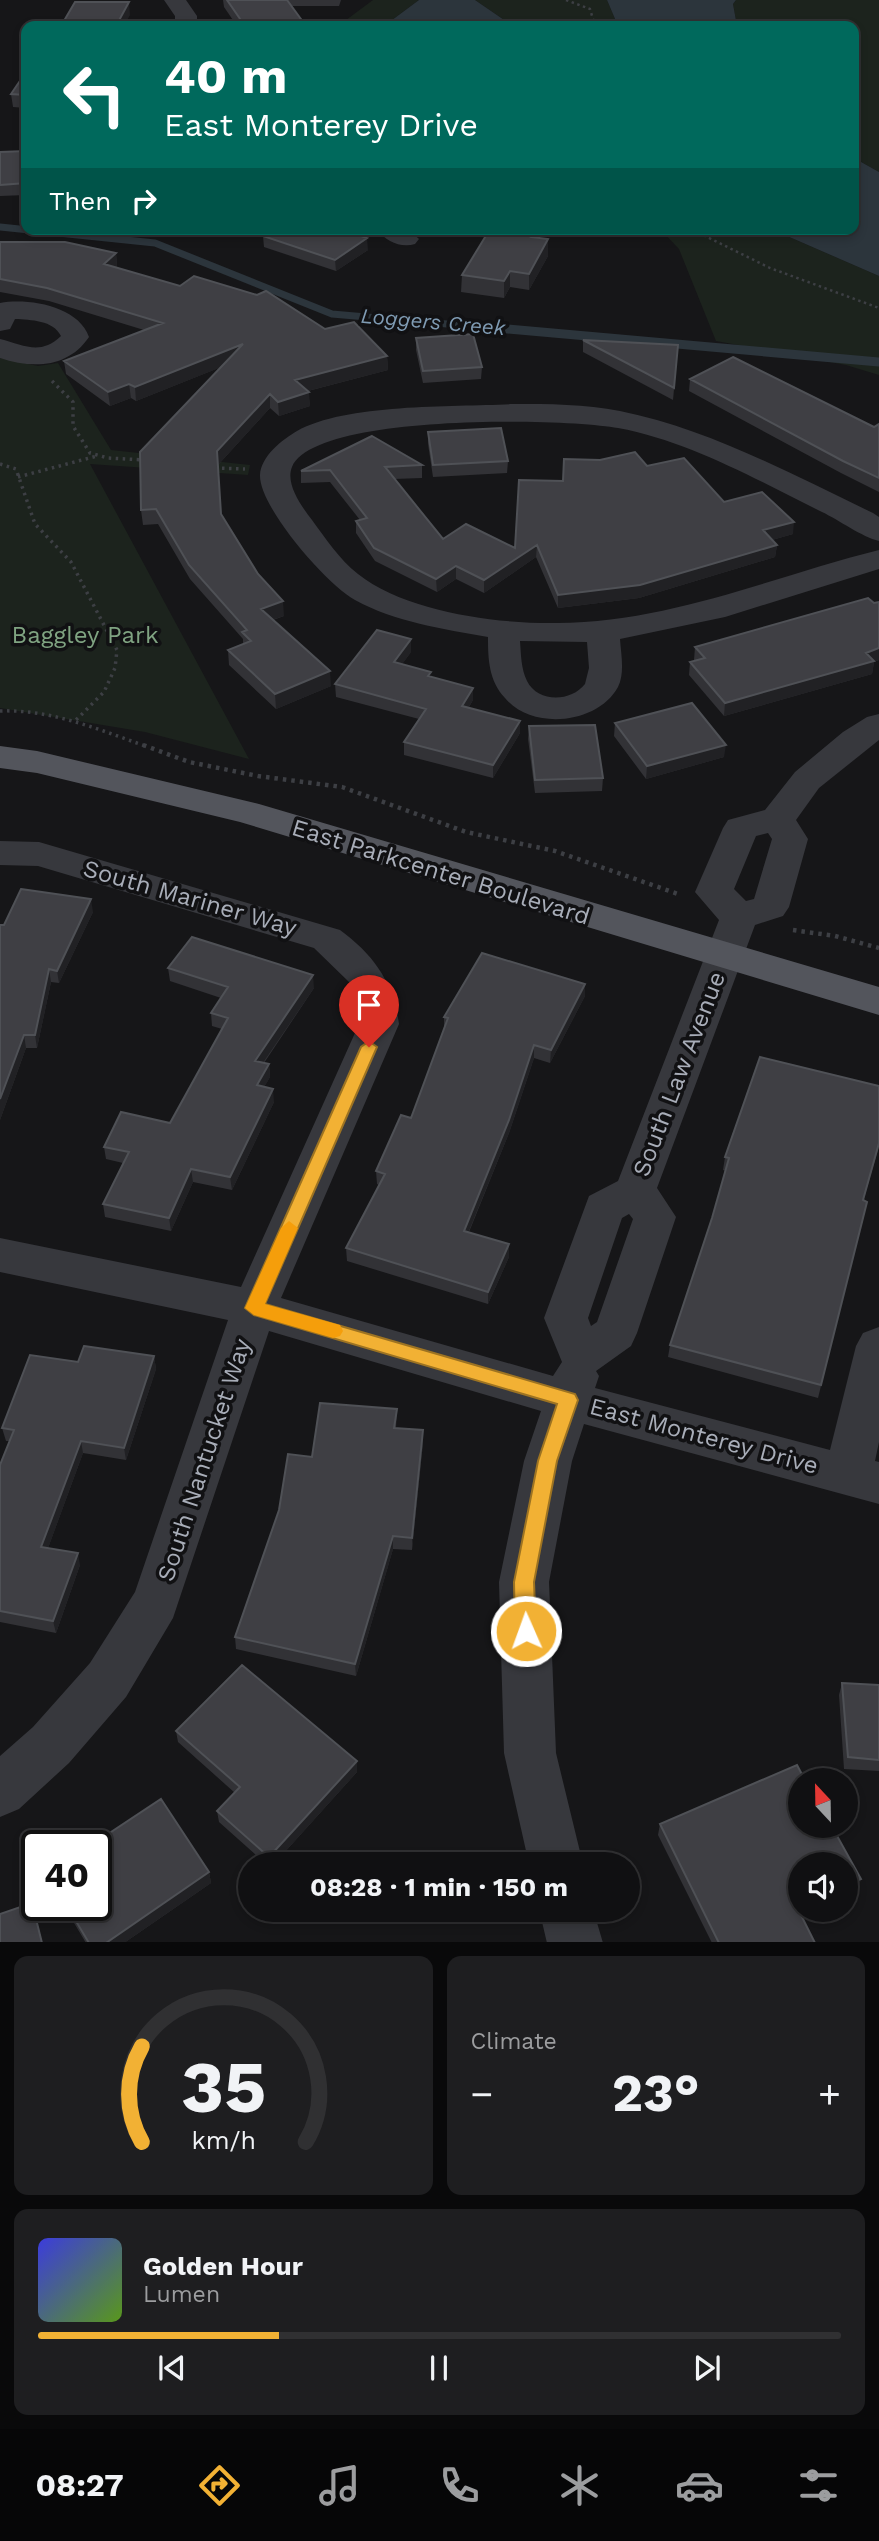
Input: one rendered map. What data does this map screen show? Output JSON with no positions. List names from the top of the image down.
{
  "streets": {
    "main road": ["East Parkcenter Boulevard"],
    "street": [
      "South Mariner Way",
      "South Law Avenue",
      "East Monterey Drive",
      "South Nantucket Way"
    ]
  },
  "crossings": [
    ["East Parkcenter Boulevard", "South Law Avenue"],
    ["South Mariner Way", "South Nantucket Way"],
    ["South Law Avenue", "East Monterey Drive"],
    ["East Monterey Drive", "South Nantucket Way"]
  ],
  "water": ["Loggers Creek"],
  "parks": ["Baggley Park"],
  "north": "top",
  "page": {
    "turn": ["40 m", "East Monterey Drive"],
    "then": "Then",
    "limit": "40",
    "trip": "08:28 · 1 min · 150 m",
    "tile": "Climate",
    "heat": ["−", "23°", "+"],
    "song": ["Golden Hour", "Lumen"],
    "tabs": "08:27",
    "gauge": ["35", "km/h"]
  }
}
